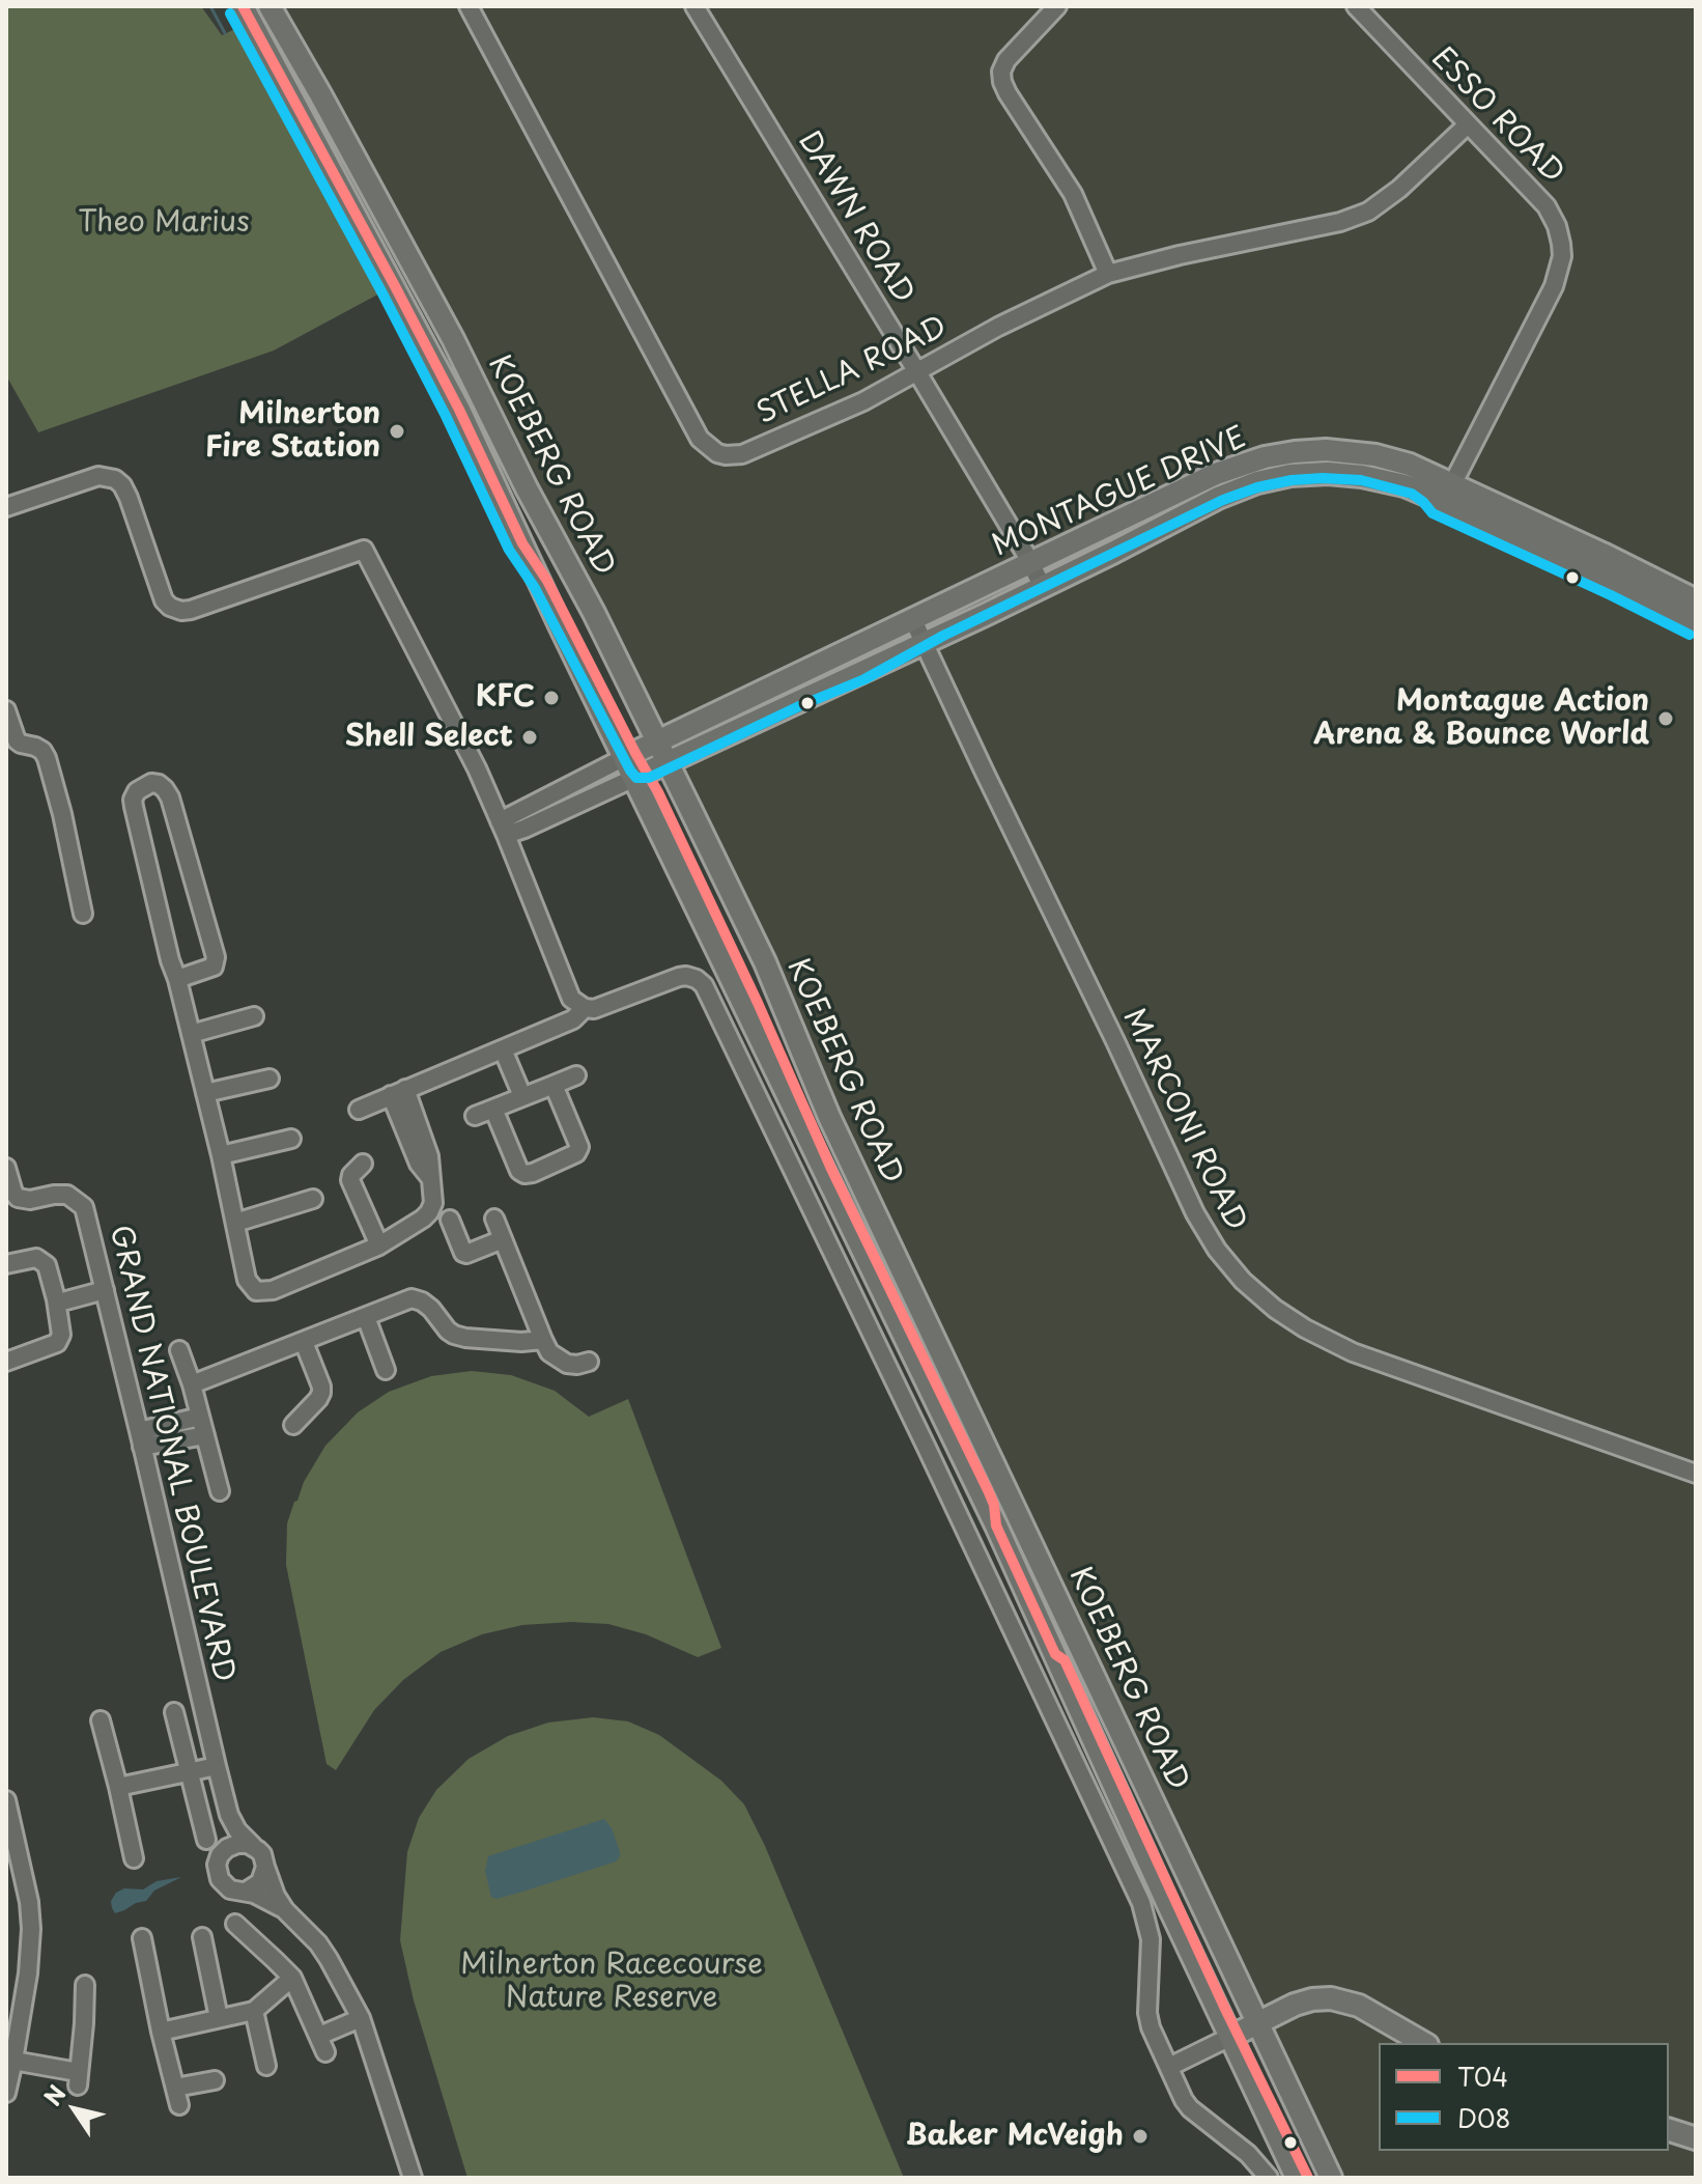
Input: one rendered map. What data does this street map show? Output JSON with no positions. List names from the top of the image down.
{
  "streets": {
    "main road": ["KOEBERG ROAD", "MONTAGUE DRIVE"],
    "street": [
      "ESSO ROAD",
      "DAWN ROAD",
      "STELLA ROAD",
      "MARCONI ROAD",
      "GRAND NATIONAL BOULEVARD"
    ]
  },
  "crossings": [
    ["ESSO ROAD", "STELLA ROAD"],
    ["ESSO ROAD", "MONTAGUE DRIVE"],
    ["DAWN ROAD", "STELLA ROAD"],
    ["DAWN ROAD", "MONTAGUE DRIVE"],
    ["KOEBERG ROAD", "MONTAGUE DRIVE"],
    ["MONTAGUE DRIVE", "MARCONI ROAD"]
  ],
  "parks": ["Theo Marius", "Milnerton Racecourse Nature Reserve"],
  "places": [
    "Milnerton Fire Station",
    "KFC",
    "Montague Action Arena & Bounce World",
    "Shell Select",
    "Baker McVeigh"
  ],
  "lines": ["transit line T04", "transit line D08"],
  "legend": ["T04", "D08"],
  "north": "top left"
}
